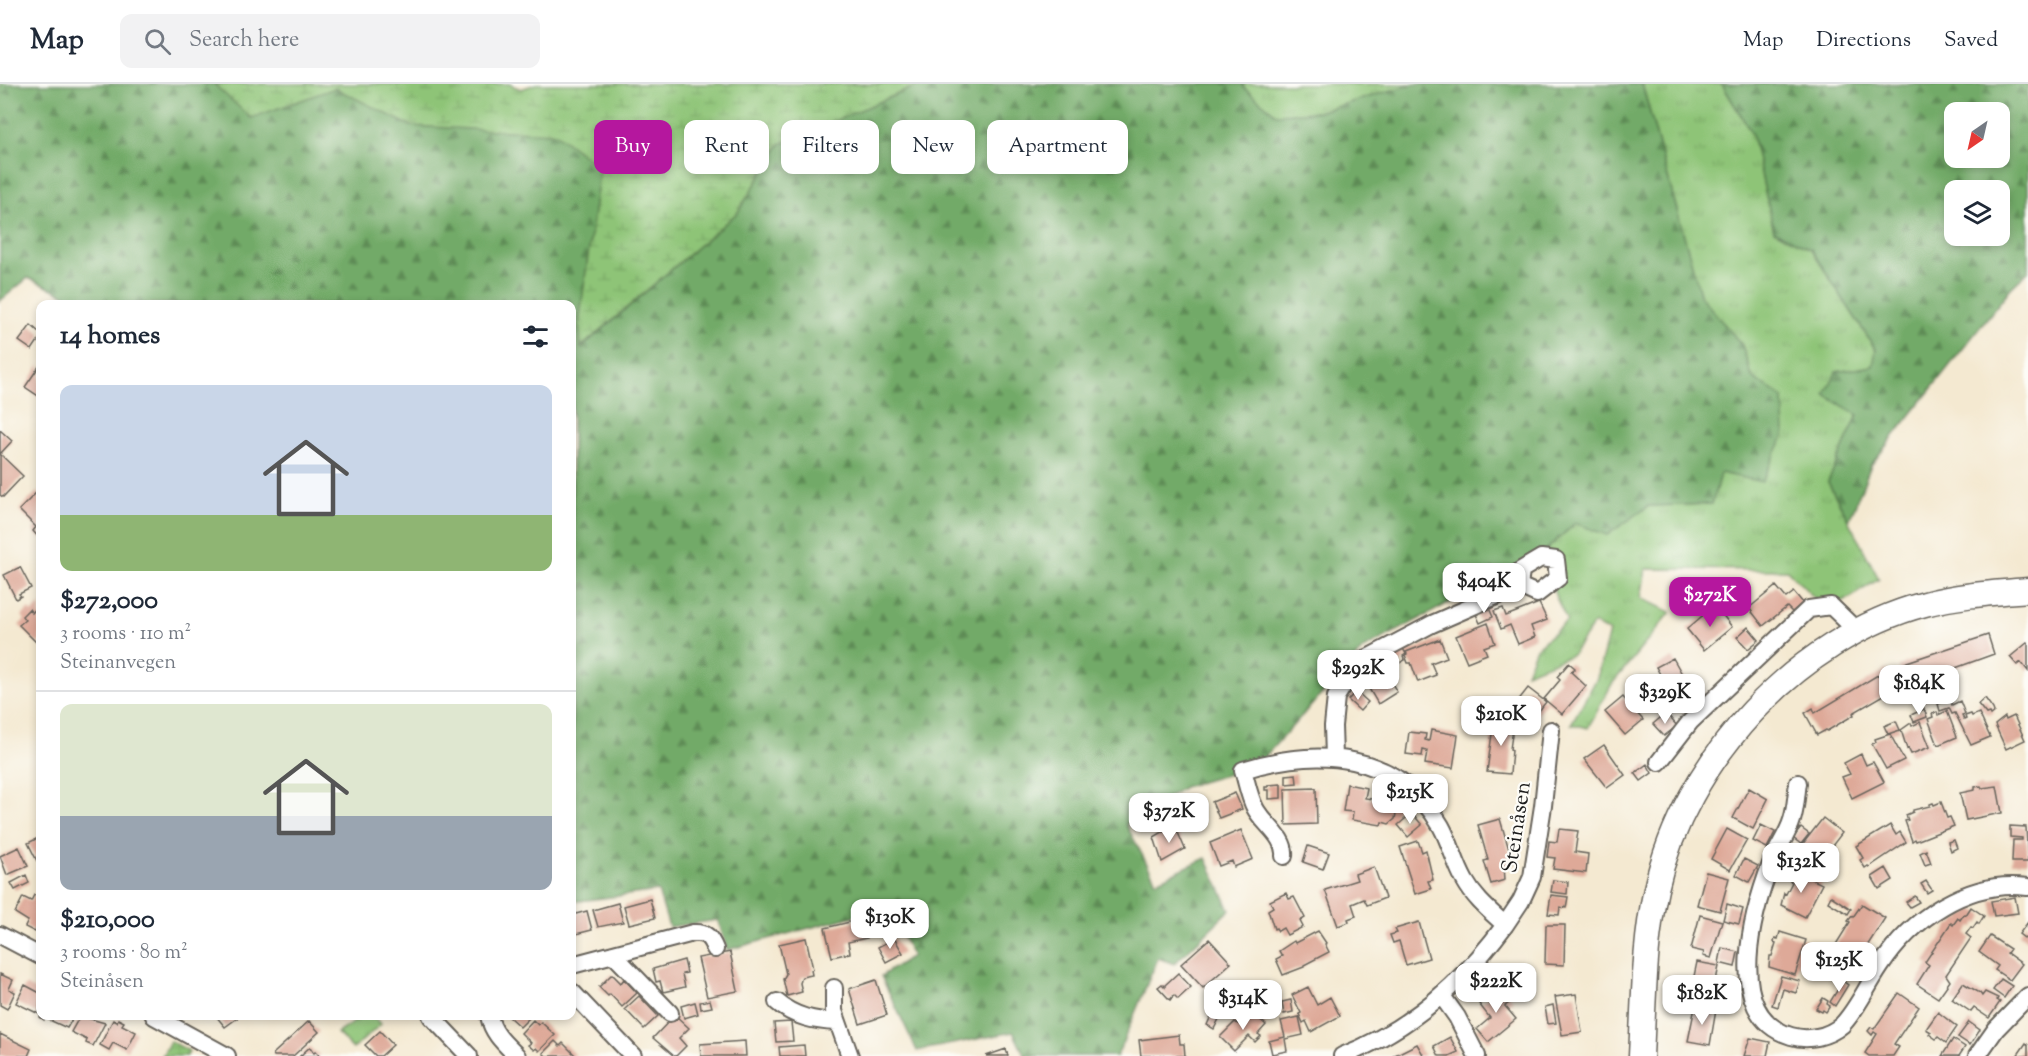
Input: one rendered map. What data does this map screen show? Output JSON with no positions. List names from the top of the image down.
{
  "streets": {
    "street": ["Steinåsen"]
  },
  "north": "bottom left",
  "page": {
    "header": "Map",
    "search": "Search here",
    "nav": ["Map", "Directions", "Saved"],
    "chip": [
      "Buy",
      "Rent",
      "Filters",
      "New",
      "Apartment"
    ],
    "heading": "14 homes",
    "list": [
      {
        "name": "$272,000",
        "note": "3 rooms · 110 m² · Steinanvegen"
      },
      {
        "name": "$210,000",
        "note": "3 rooms · 80 m² · Steinåsen"
      }
    ],
    "price": [
      "$404K",
      "$272K",
      "$292K",
      "$184K",
      "$329K",
      "$210K",
      "$215K",
      "$372K",
      "$132K",
      "$130K",
      "$125K",
      "$222K",
      "$182K",
      "$314K"
    ]
  }
}
